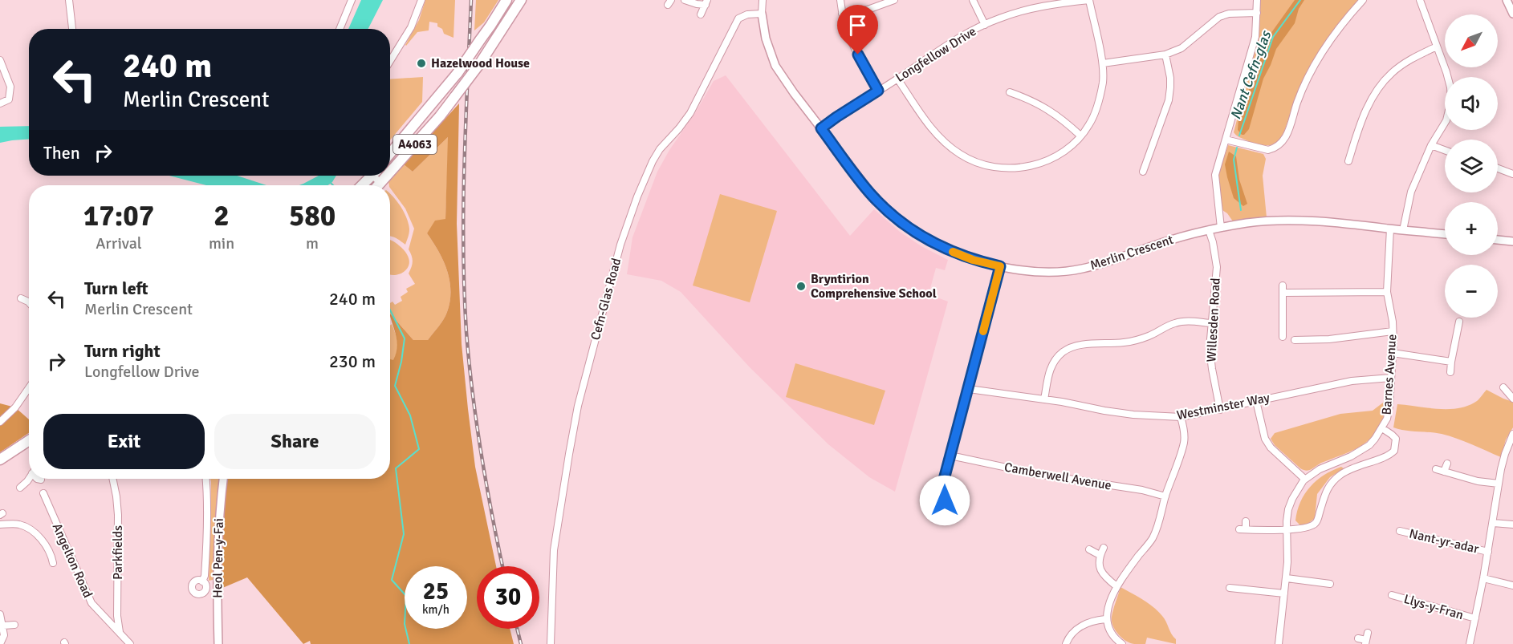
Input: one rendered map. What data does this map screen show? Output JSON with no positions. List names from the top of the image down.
{
  "streets": {
    "main road": ["A4063"],
    "street": [
      "Longfellow Drive",
      "Merlin Crescent",
      "Cefn-Glas Road",
      "Willesden Road",
      "Barnes Avenue",
      "Westminster Way",
      "Camberwell Avenue",
      "Nant-yr-adar",
      "Parkfields",
      "Heol Pen-y-Fai",
      "Angelton Road",
      "Llys-y-Fran"
    ]
  },
  "crossings": [
    ["Longfellow Drive", "Merlin Crescent"],
    ["Merlin Crescent", "Cefn-Glas Road"],
    ["Merlin Crescent", "Willesden Road"],
    ["Merlin Crescent", "Barnes Avenue"],
    ["Willesden Road", "Westminster Way"],
    ["Barnes Avenue", "Westminster Way"],
    ["Parkfields", "Angelton Road"]
  ],
  "water": ["Nant Cefn-glas"],
  "places": ["Hazelwood House", "Bryntirion Comprehensive School"],
  "north": "bottom left",
  "page": {
    "map_buttons": ["+", "−"],
    "turn": ["240 m", "Merlin Crescent"],
    "then": "Then",
    "eta": [
      "17:07",
      "Arrival",
      "2",
      "min",
      "580",
      "m"
    ],
    "list": [
      {
        "name": "Turn left",
        "note": "Merlin Crescent",
        "value": "240 m"
      },
      {
        "name": "Turn right",
        "note": "Longfellow Drive",
        "value": "230 m"
      }
    ],
    "buttons": ["Exit", "Share"],
    "speed": "25 km/h",
    "limit": "30"
  }
}
